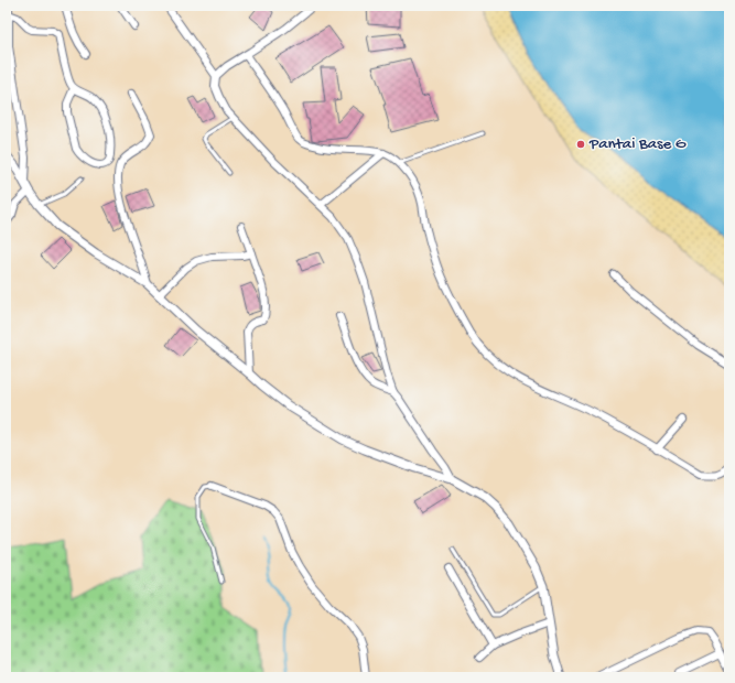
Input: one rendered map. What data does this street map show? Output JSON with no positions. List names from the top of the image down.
{
  "places": ["Pantai Base G"]
}
